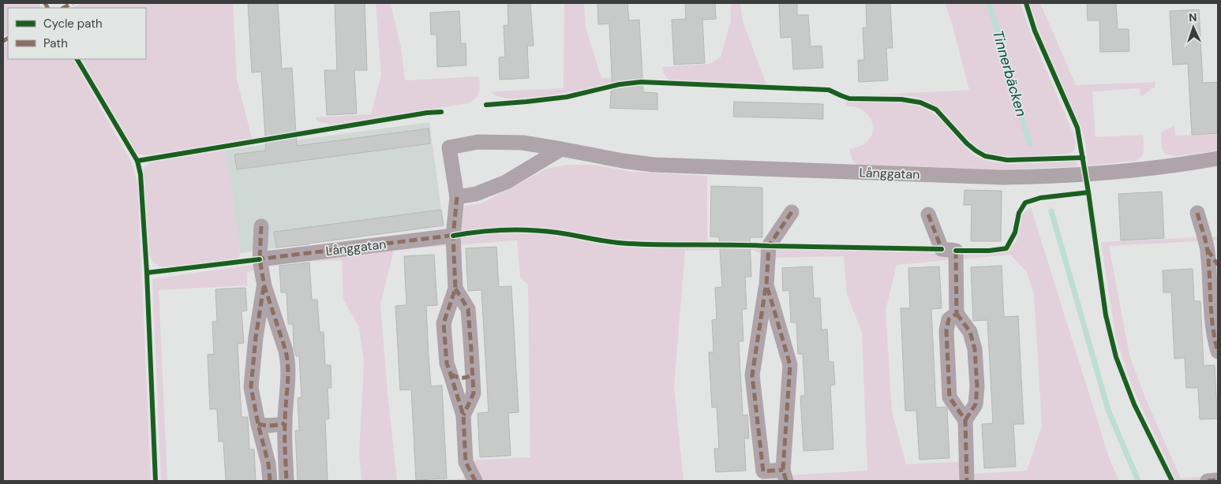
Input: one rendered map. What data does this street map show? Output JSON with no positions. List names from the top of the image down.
{
  "streets": {
    "street": ["Långgatan"]
  },
  "water": ["Tinnerbäcken"],
  "legend": ["Cycle path", "Path"],
  "north": "top"
}
